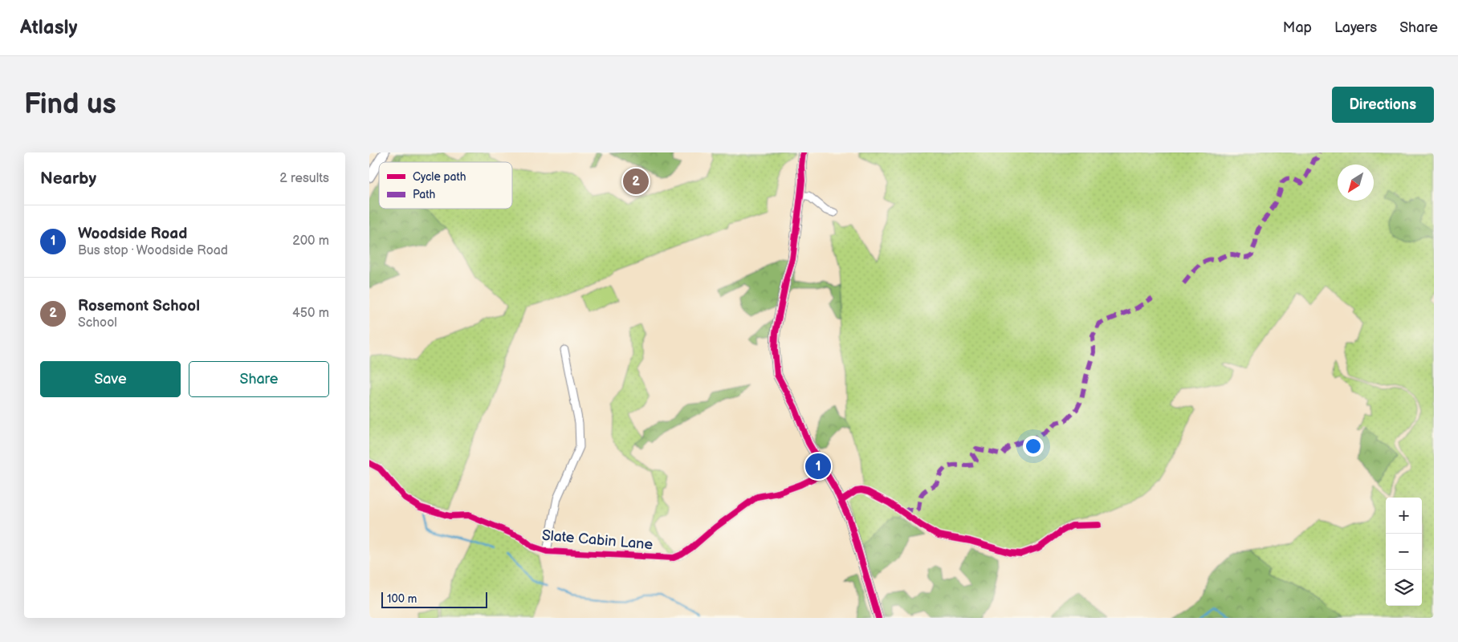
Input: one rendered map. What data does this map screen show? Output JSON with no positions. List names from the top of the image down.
{
  "streets": {
    "street": ["Slate Cabin Lane"]
  },
  "legend": ["Cycle path", "Path"],
  "scale_bar": "100 m",
  "north": "bottom left",
  "page": {
    "header": "Atlasly",
    "nav": ["Map", "Layers", "Share"],
    "buttons": [
      "Directions",
      ["Save", "Share"]
    ],
    "title": "Find us",
    "heading": ["Nearby", "2 results"],
    "pins": ["2", "1"],
    "list": [
      {
        "mark": "1",
        "name": "Woodside Road",
        "note": "Bus stop · Woodside Road",
        "value": "200 m"
      },
      {
        "mark": "2",
        "name": "Rosemont School",
        "note": "School",
        "value": "450 m"
      }
    ],
    "map_buttons": ["+", "−"],
    "scale": "100 m"
  }
}
